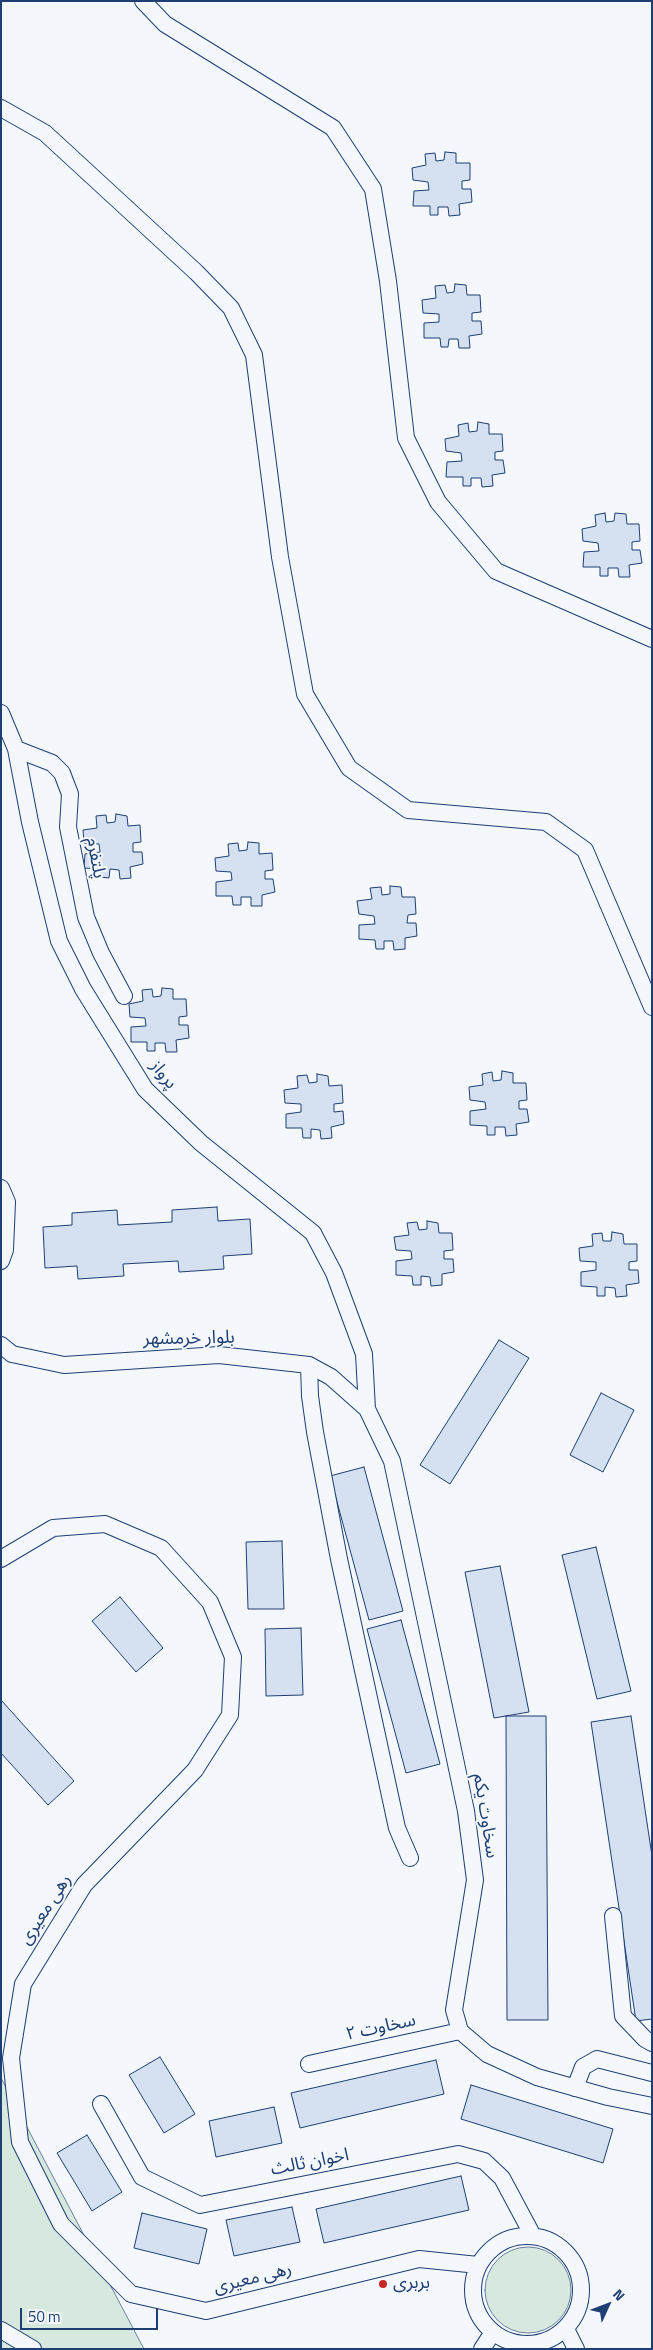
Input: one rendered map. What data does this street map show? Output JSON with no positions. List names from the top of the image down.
{
  "streets": {
    "street": [
      "پلتفرم",
      "پرواز",
      "بلوار خرمشهر",
      "سخاوت یکم",
      "رهی معیری",
      "سخاوت ۲",
      "اخوان ثالث"
    ]
  },
  "crossings": [
    ["پلتفرم", "پرواز"],
    ["پرواز", "بلوار خرمشهر"],
    ["پرواز", "سخاوت یکم"],
    ["بلوار خرمشهر", "سخاوت یکم"],
    ["سخاوت یکم", "سخاوت ۲"],
    ["رهی معیری", "اخوان ثالث"]
  ],
  "places": ["بربری"],
  "scale_bar": "50 m",
  "north": "top right"
}
